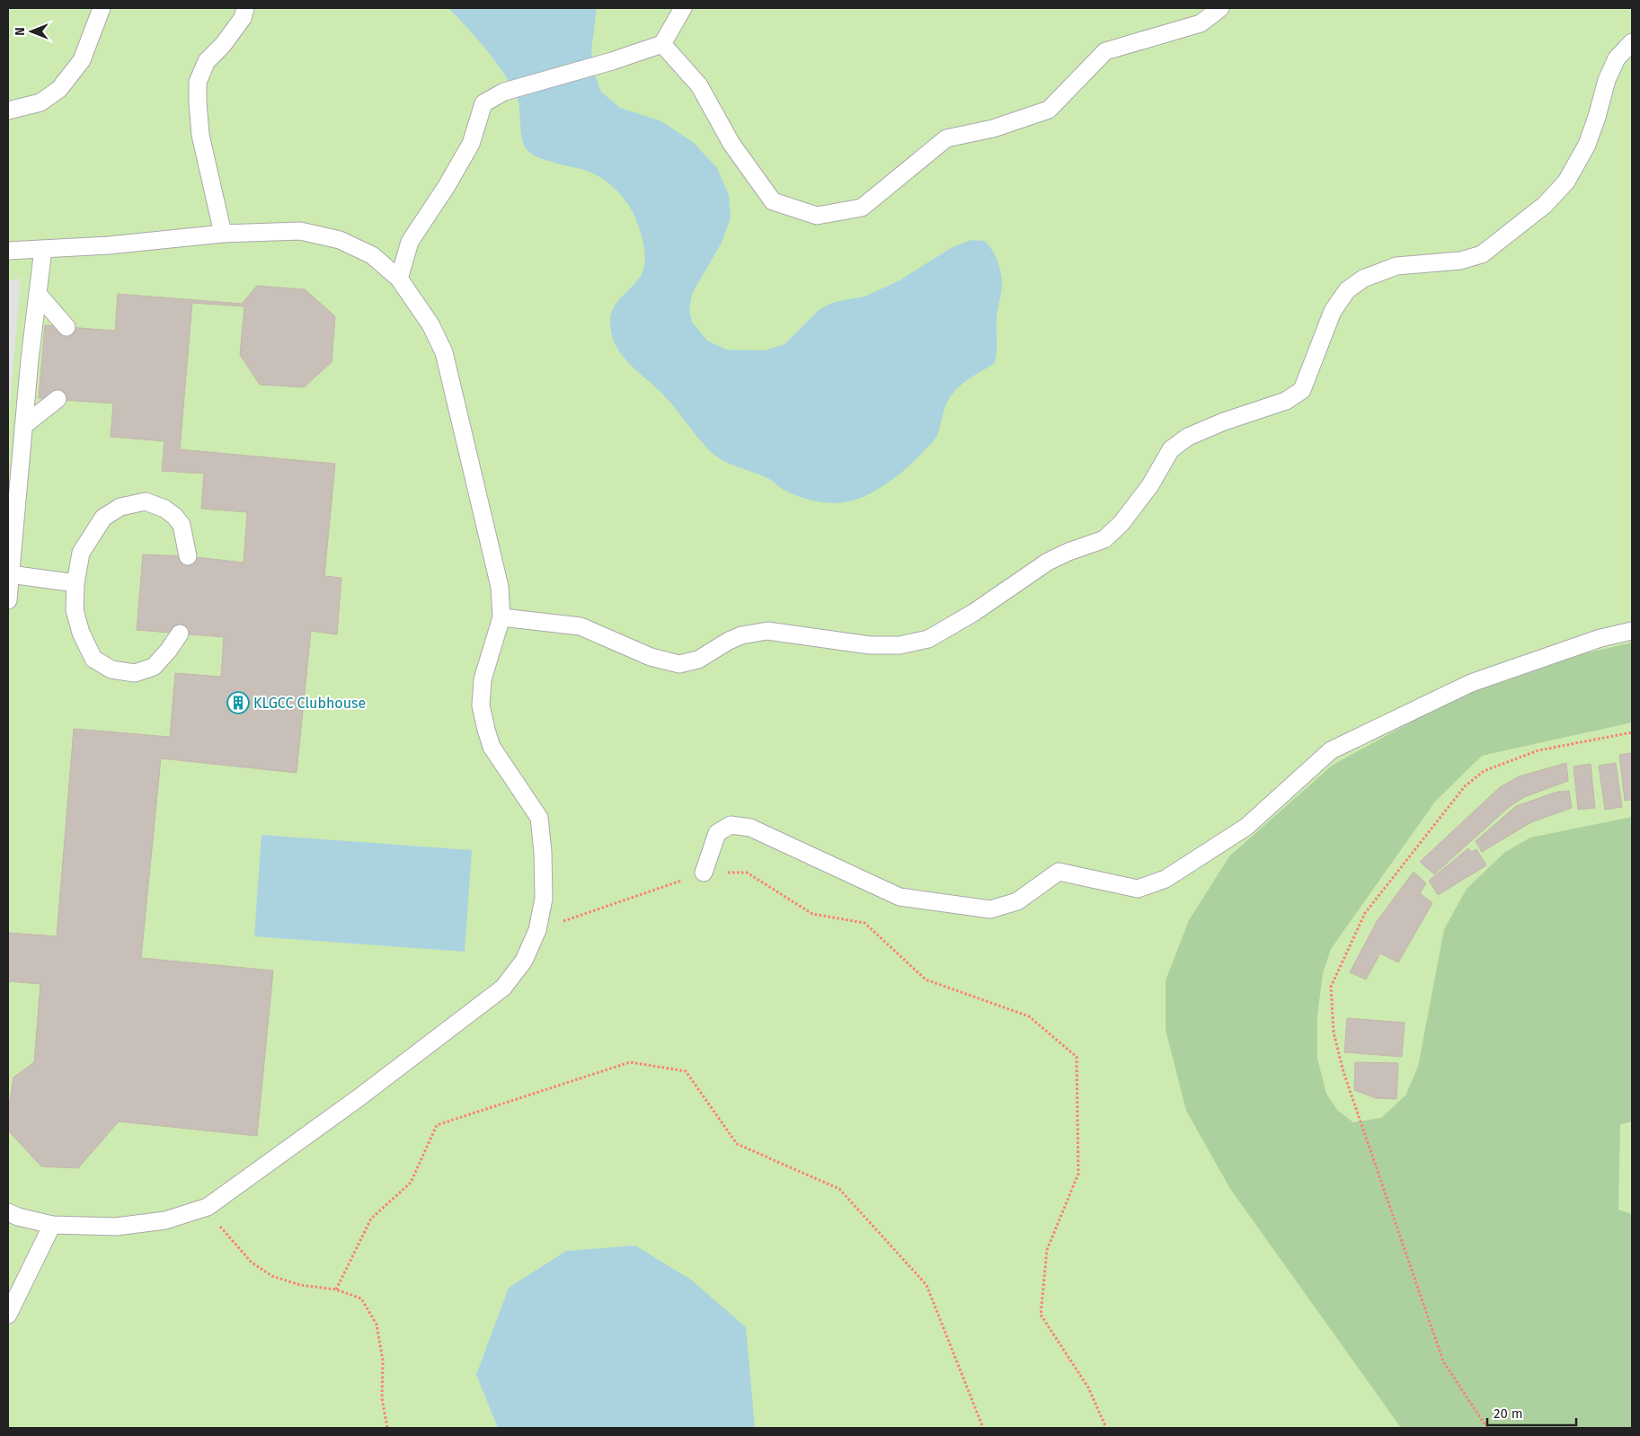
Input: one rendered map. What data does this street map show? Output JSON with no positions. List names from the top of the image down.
{
  "places": {
    "building": ["KLGCC Clubhouse"]
  },
  "scale_bar": "20 m",
  "north": "left"
}
